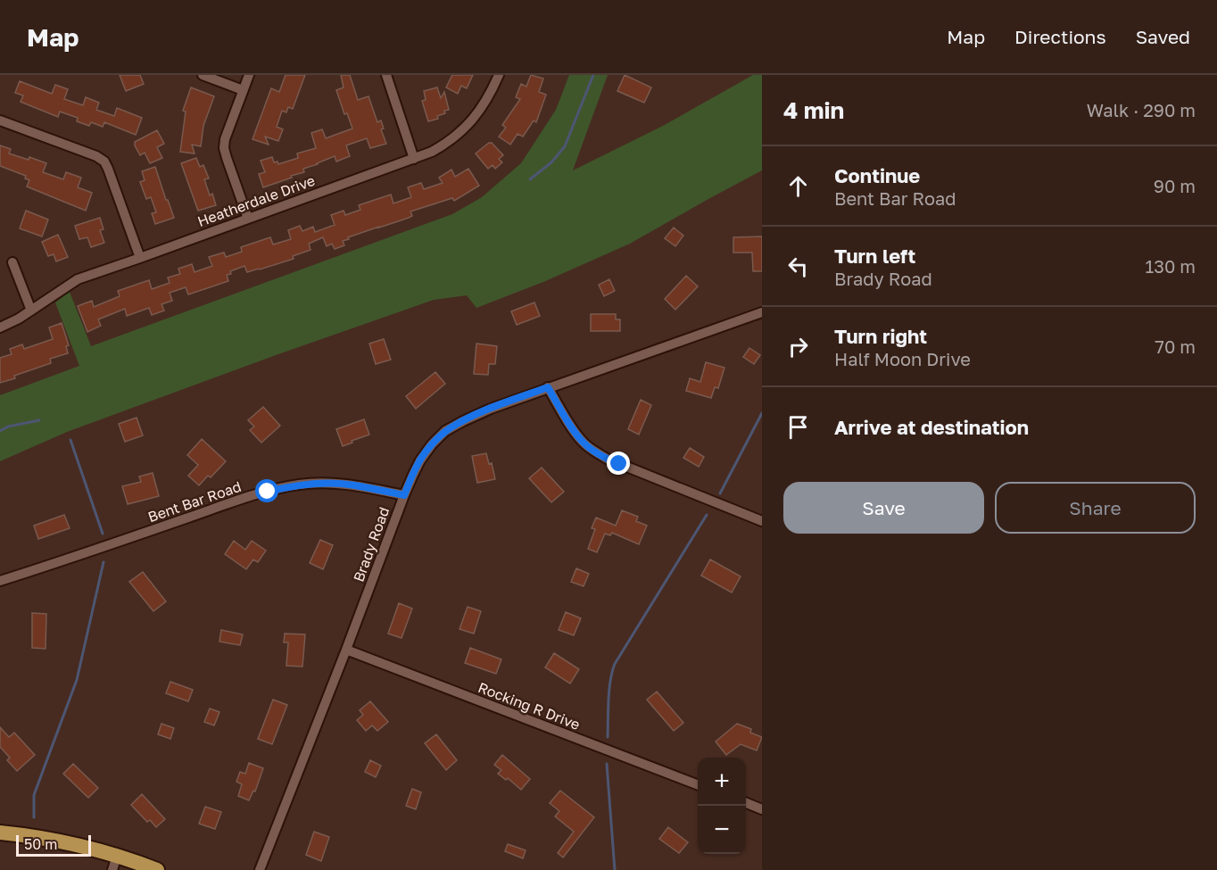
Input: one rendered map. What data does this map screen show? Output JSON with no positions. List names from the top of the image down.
{
  "streets": {
    "street": [
      "Heatherdale Drive",
      "Bent Bar Road",
      "Brady Road",
      "Rocking R Drive"
    ]
  },
  "crossings": [
    ["Bent Bar Road", "Brady Road"],
    ["Brady Road", "Rocking R Drive"]
  ],
  "scale_bar": "50 m",
  "page": {
    "header": "Map",
    "nav": ["Map", "Directions", "Saved"],
    "heading": ["4 min", "Walk · 290 m"],
    "list": [
      ["Continue", "Bent Bar Road", "90 m"],
      ["Turn left", "Brady Road", "130 m"],
      ["Turn right", "Half Moon Drive", "70 m"],
      "Arrive at destination"
    ],
    "buttons": ["Save", "Share"],
    "map_buttons": ["+", "−"],
    "scale": "50 m"
  }
}
